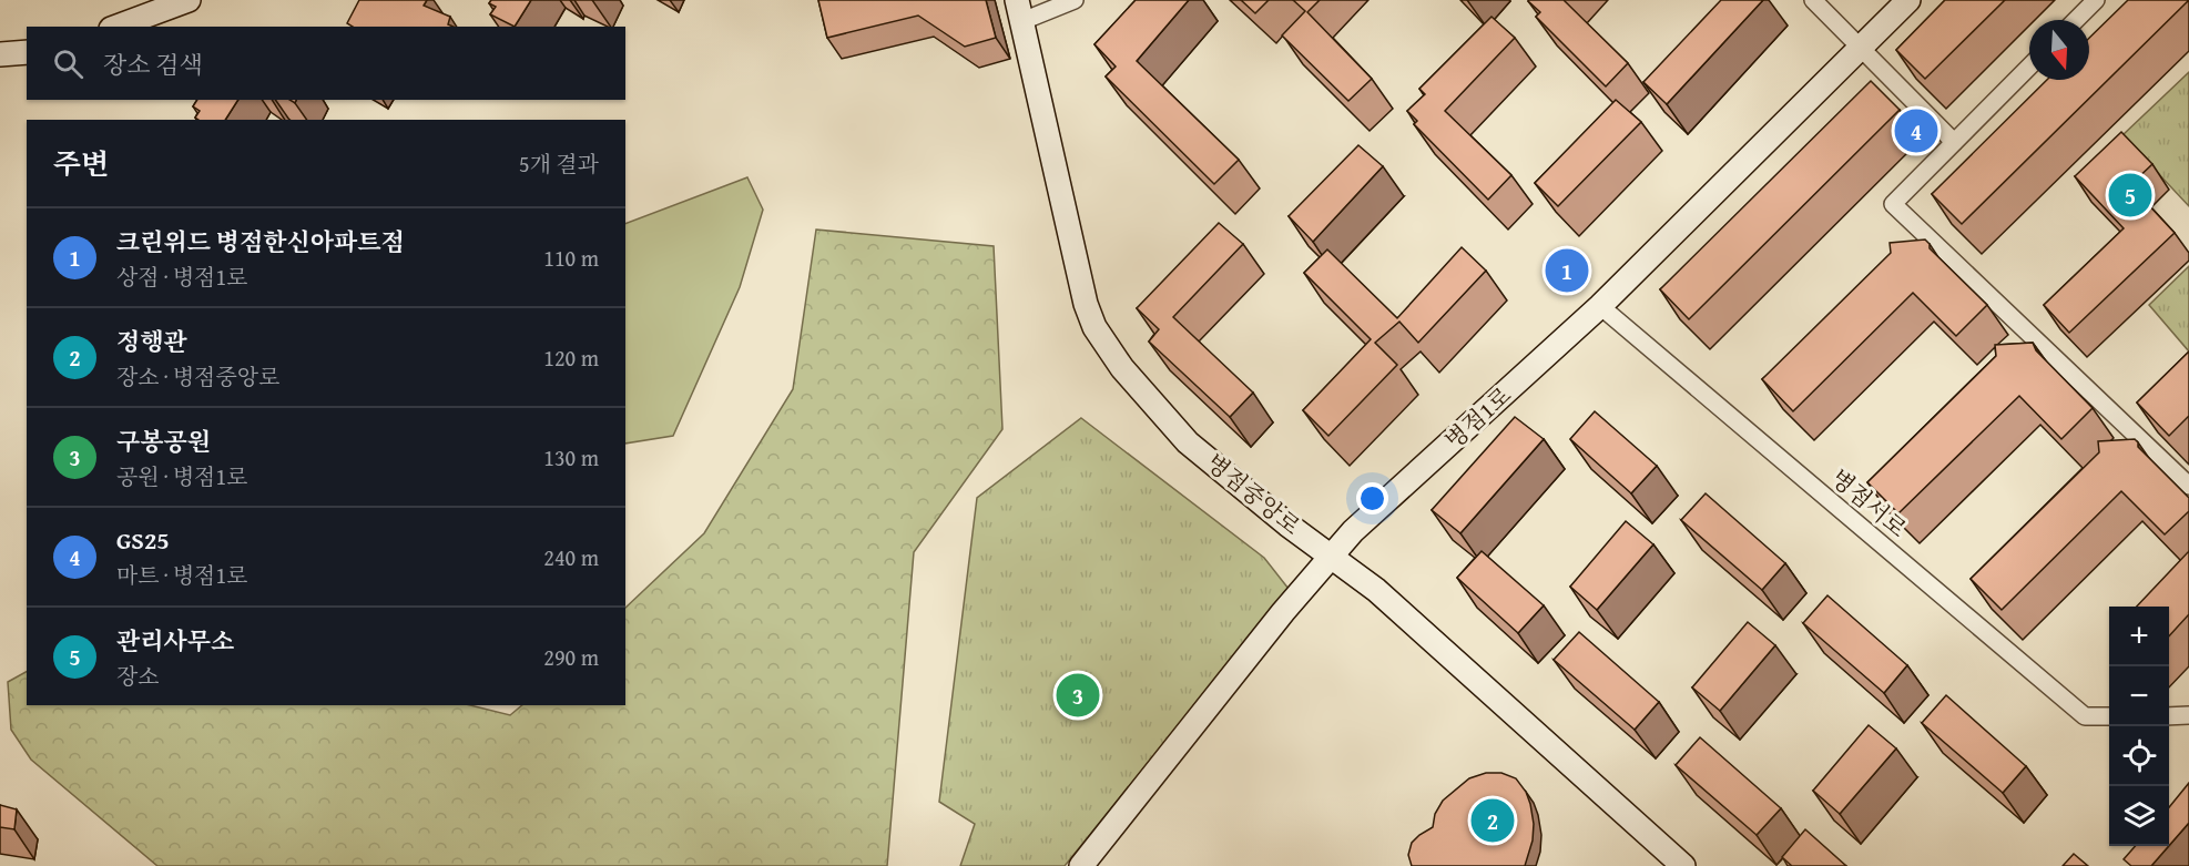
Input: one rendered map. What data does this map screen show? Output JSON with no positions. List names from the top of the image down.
{
  "streets": {
    "street": ["병점1로", "병점중앙로", "병점서로"]
  },
  "crossings": [
    ["병점1로", "병점중앙로"],
    ["병점1로", "병점서로"]
  ],
  "north": "bottom",
  "page": {
    "search": "장소 검색",
    "pins": [
      "4",
      "5",
      "1",
      "3",
      "2"
    ],
    "heading": ["주변", "5개 결과"],
    "list": [
      {
        "mark": "1",
        "name": "크린위드 병점한신아파트점",
        "note": "상점 · 병점1로",
        "value": "110 m"
      },
      {
        "mark": "2",
        "name": "정행관",
        "note": "장소 · 병점중앙로",
        "value": "120 m"
      },
      {
        "mark": "3",
        "name": "구봉공원",
        "note": "공원 · 병점1로",
        "value": "130 m"
      },
      {
        "mark": "4",
        "name": "GS25",
        "note": "마트 · 병점1로",
        "value": "240 m"
      },
      {
        "mark": "5",
        "name": "관리사무소",
        "note": "장소",
        "value": "290 m"
      }
    ],
    "map_buttons": ["+", "−"]
  }
}
